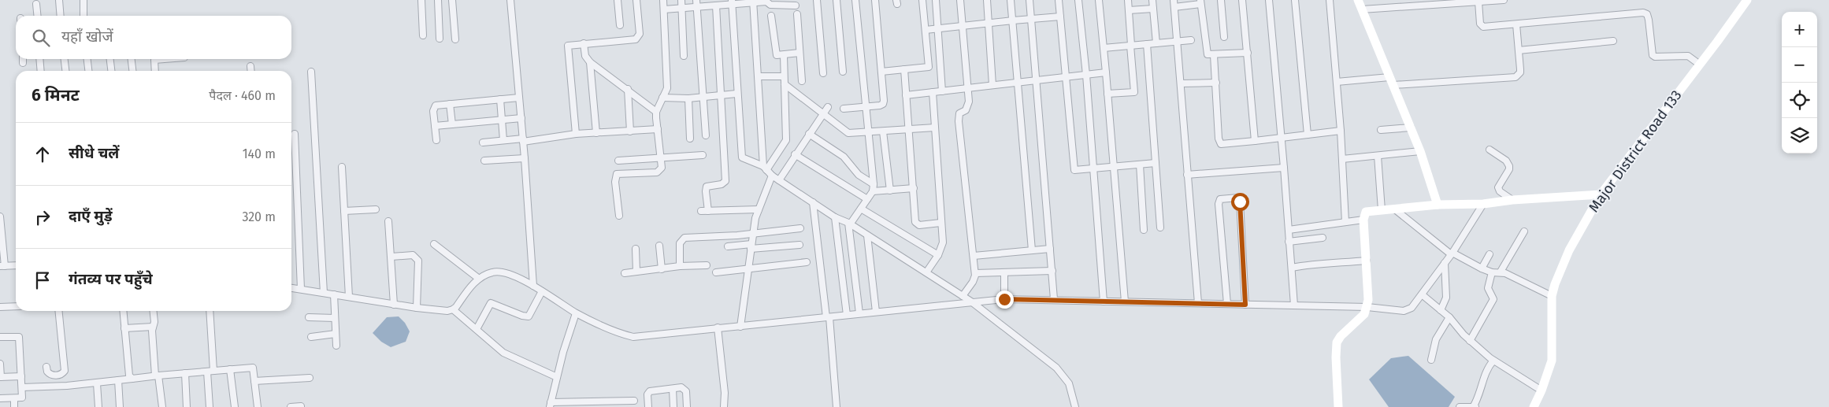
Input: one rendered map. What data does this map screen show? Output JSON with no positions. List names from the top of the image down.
{
  "streets": {
    "street": ["Major District Road 133"]
  },
  "page": {
    "map_buttons": ["+", "−"],
    "search": "यहाँ खोजें",
    "heading": ["6 मिनट", "पैदल · 460 m"],
    "list": [
      ["सीधे चलें", "140 m"],
      ["दाएँ मुड़ें", "320 m"],
      "गंतव्य पर पहुँचे"
    ]
  }
}
